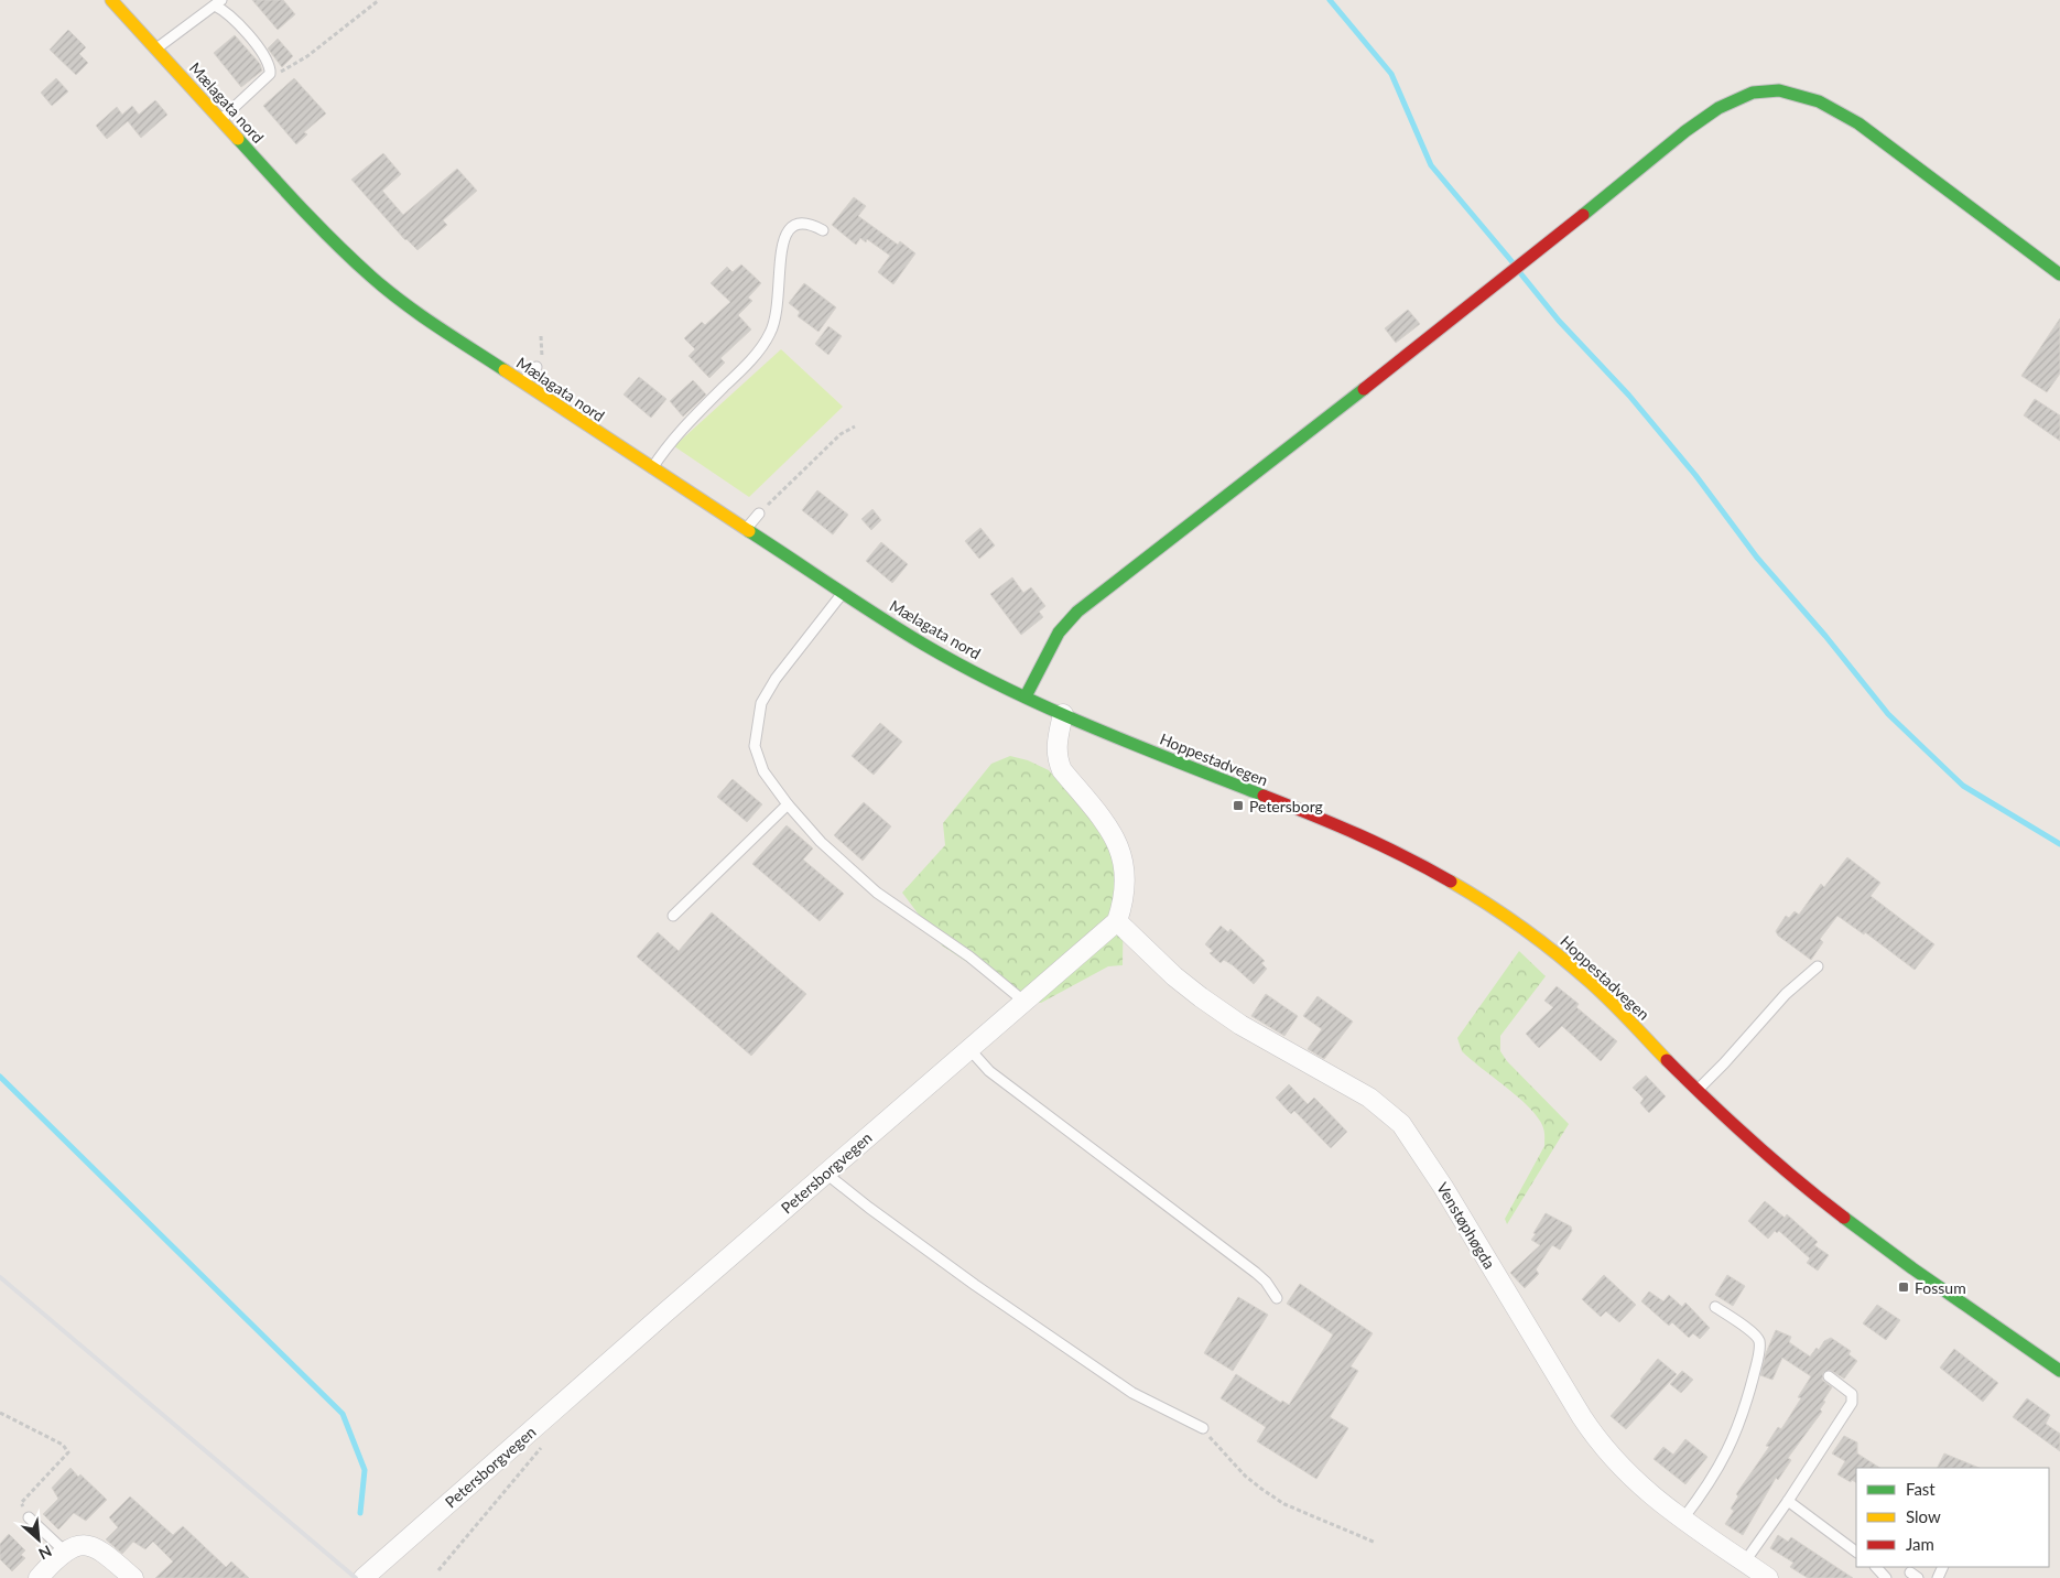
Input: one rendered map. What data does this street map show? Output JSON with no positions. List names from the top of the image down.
{
  "streets": {
    "main road": ["Mælagata nord", "Hoppestadvegen"],
    "street": ["Petersborgvegen", "Venstøphøgda"]
  },
  "crossings": [
    ["Mælagata nord", "Hoppestadvegen"],
    ["Petersborgvegen", "Venstøphøgda"]
  ],
  "places": {
    "transit": ["Petersborg", "Fossum"]
  },
  "legend": ["Fast", "Slow", "Jam"],
  "north": "bottom right"
}
